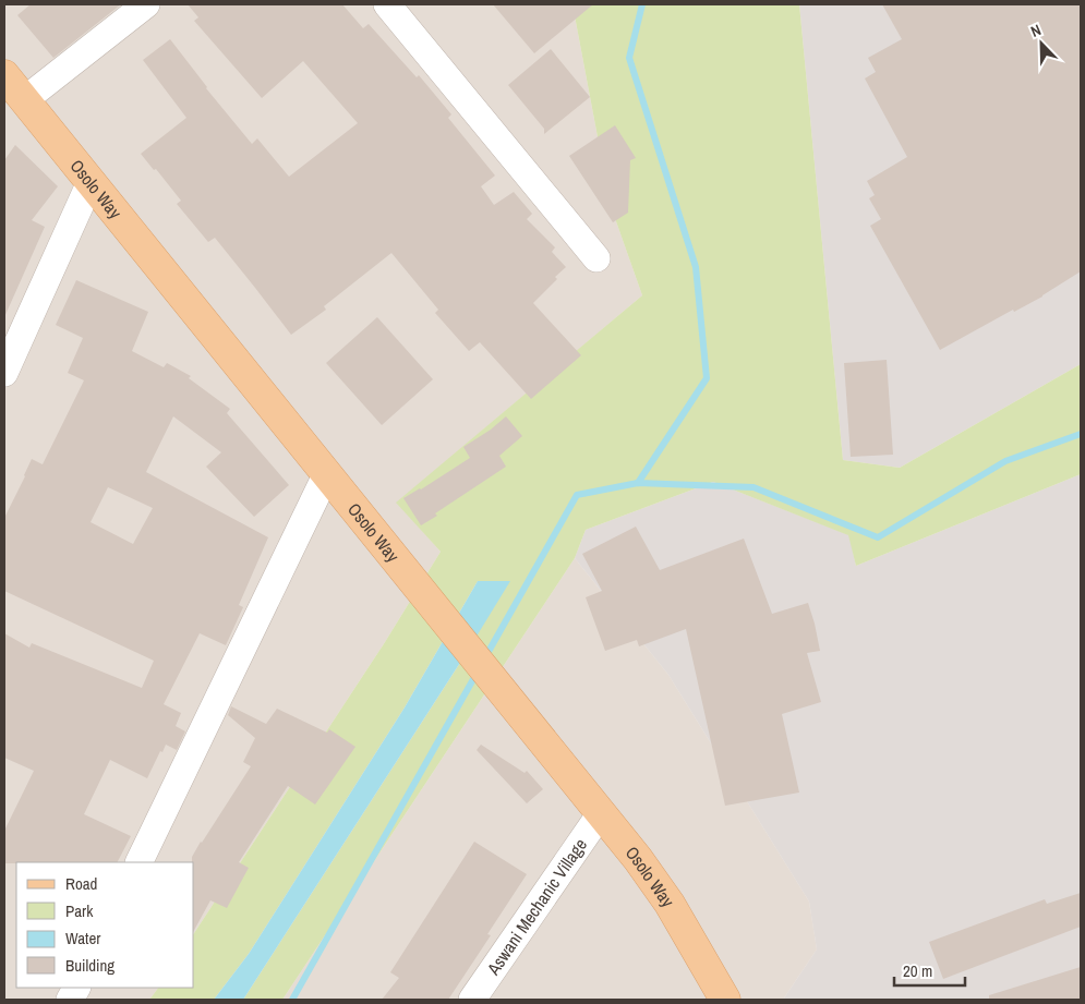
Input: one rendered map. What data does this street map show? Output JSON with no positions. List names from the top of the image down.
{
  "streets": {
    "main road": ["Osolo Way"],
    "street": ["Aswani Mechanic Village"]
  },
  "crossings": [
    ["Osolo Way", "Aswani Mechanic Village"]
  ],
  "legend": [
    "Road",
    "Park",
    "Water",
    "Building"
  ],
  "scale_bar": "20 m",
  "north": "top left"
}
